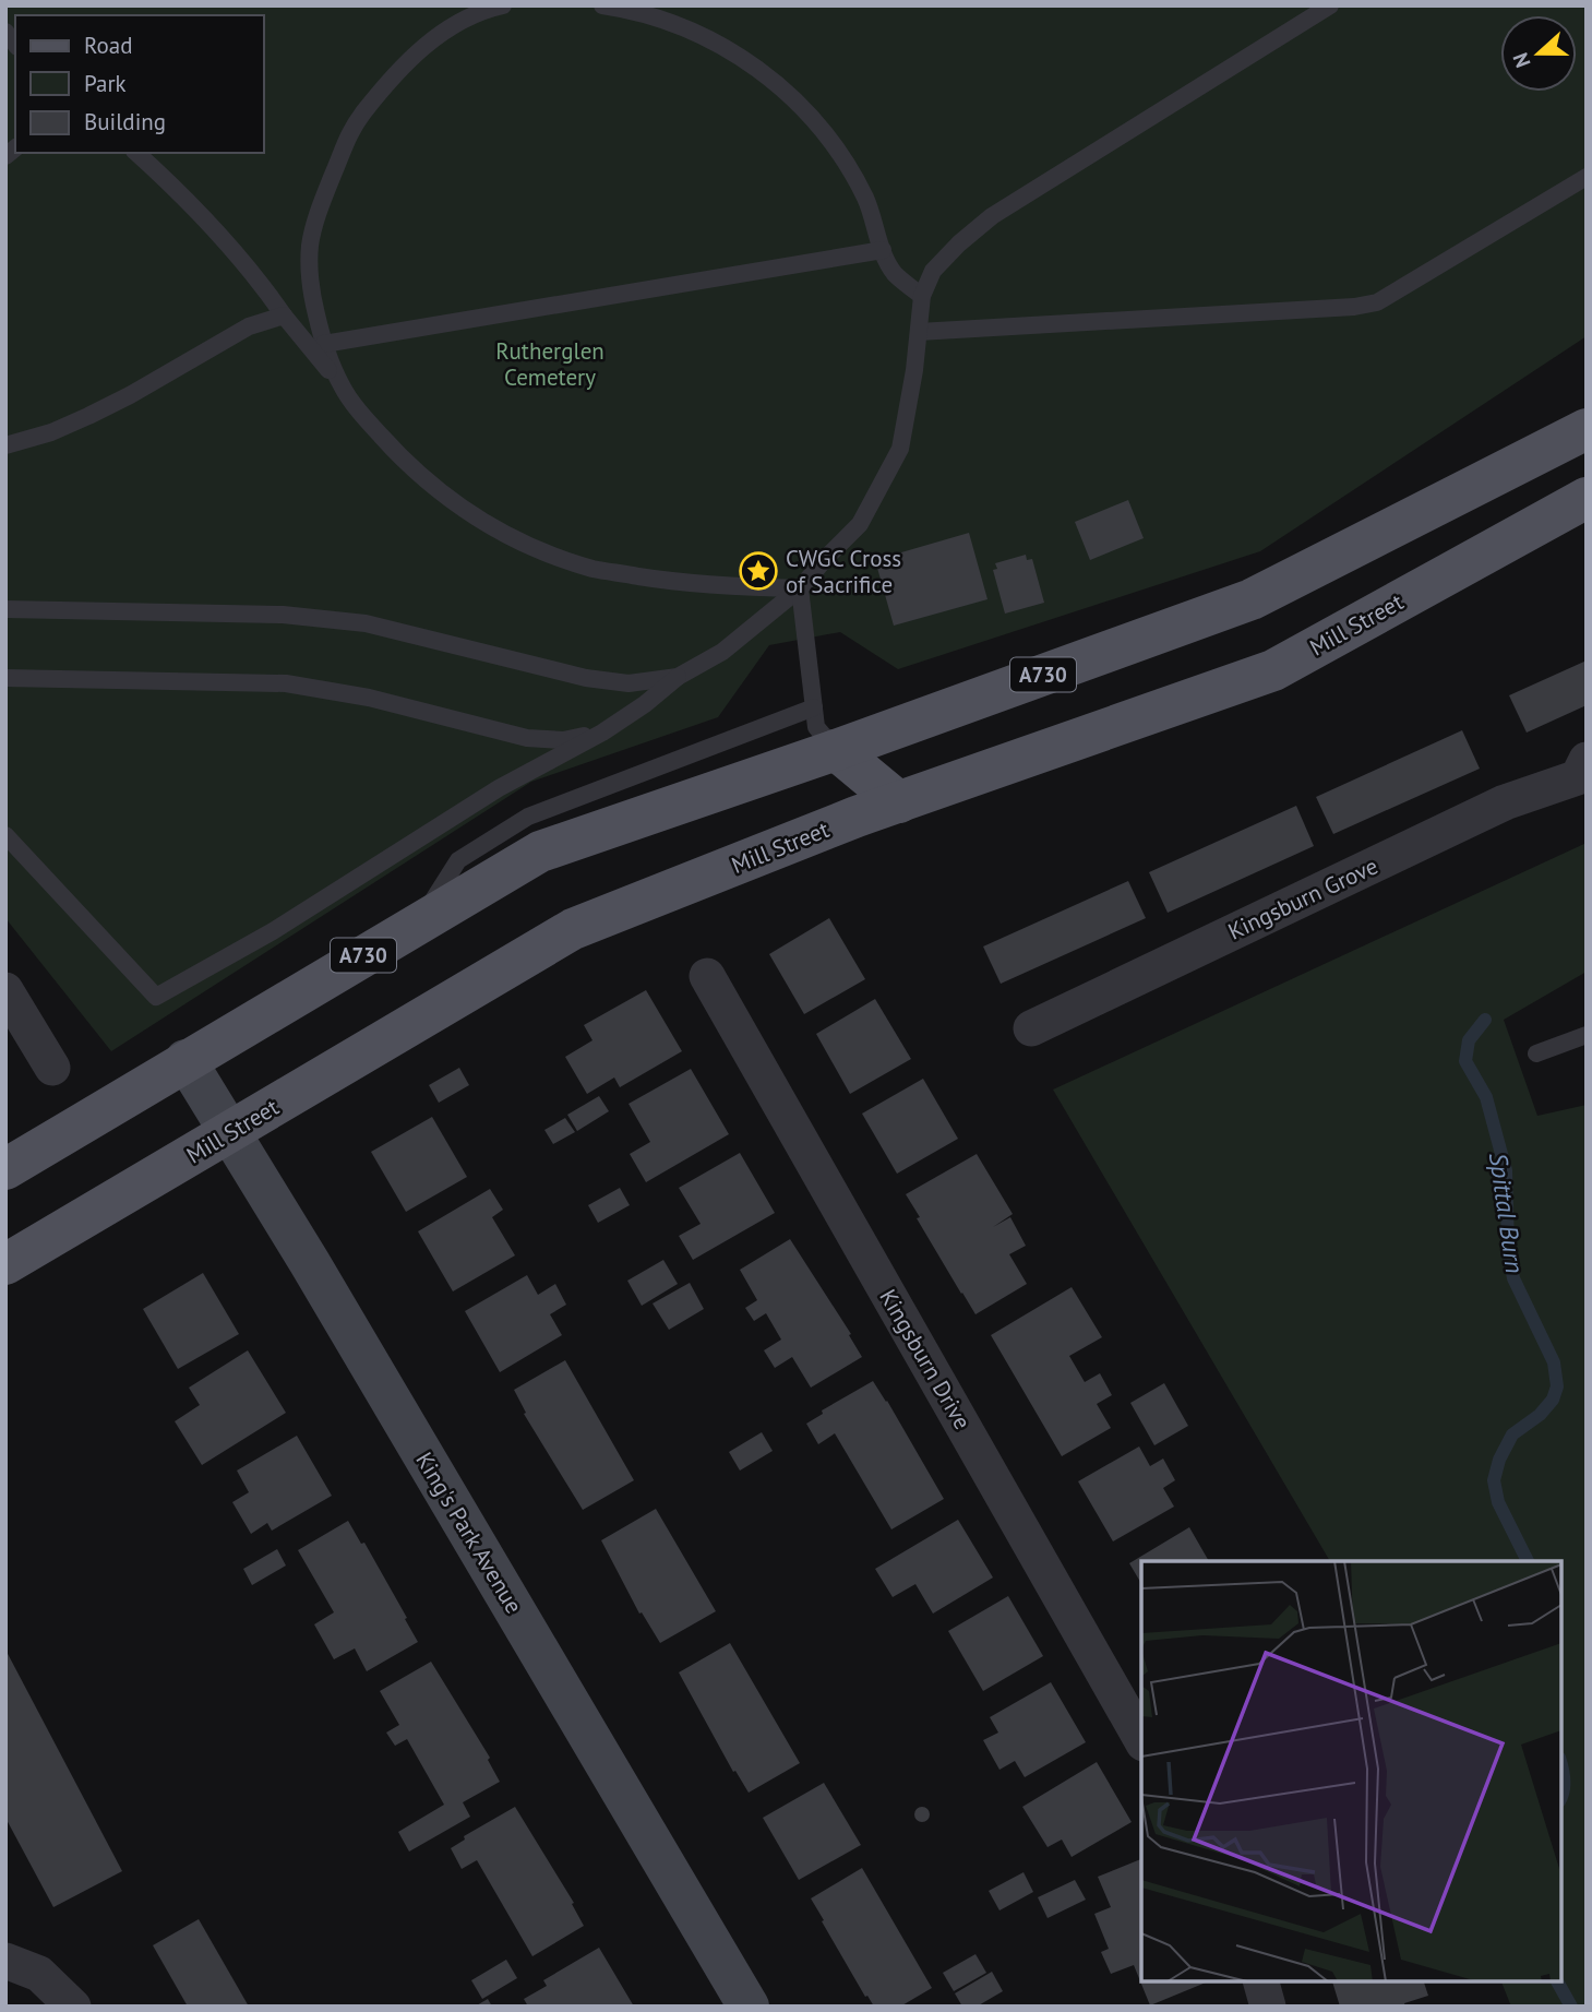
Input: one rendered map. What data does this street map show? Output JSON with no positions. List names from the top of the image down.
{
  "streets": {
    "main road": ["Mill Street", "A730", "King's Park Avenue"],
    "street": ["Kingsburn Grove", "Kingsburn Drive"]
  },
  "crossings": [
    ["Mill Street", "King's Park Avenue"],
    ["A730", "King's Park Avenue"]
  ],
  "water": ["Spittal Burn"],
  "parks": ["Rutherglen Cemetery"],
  "places": {
    "place": ["CWGC Cross of Sacrifice"]
  },
  "legend": ["Road", "Park", "Building"],
  "north": "left"
}
